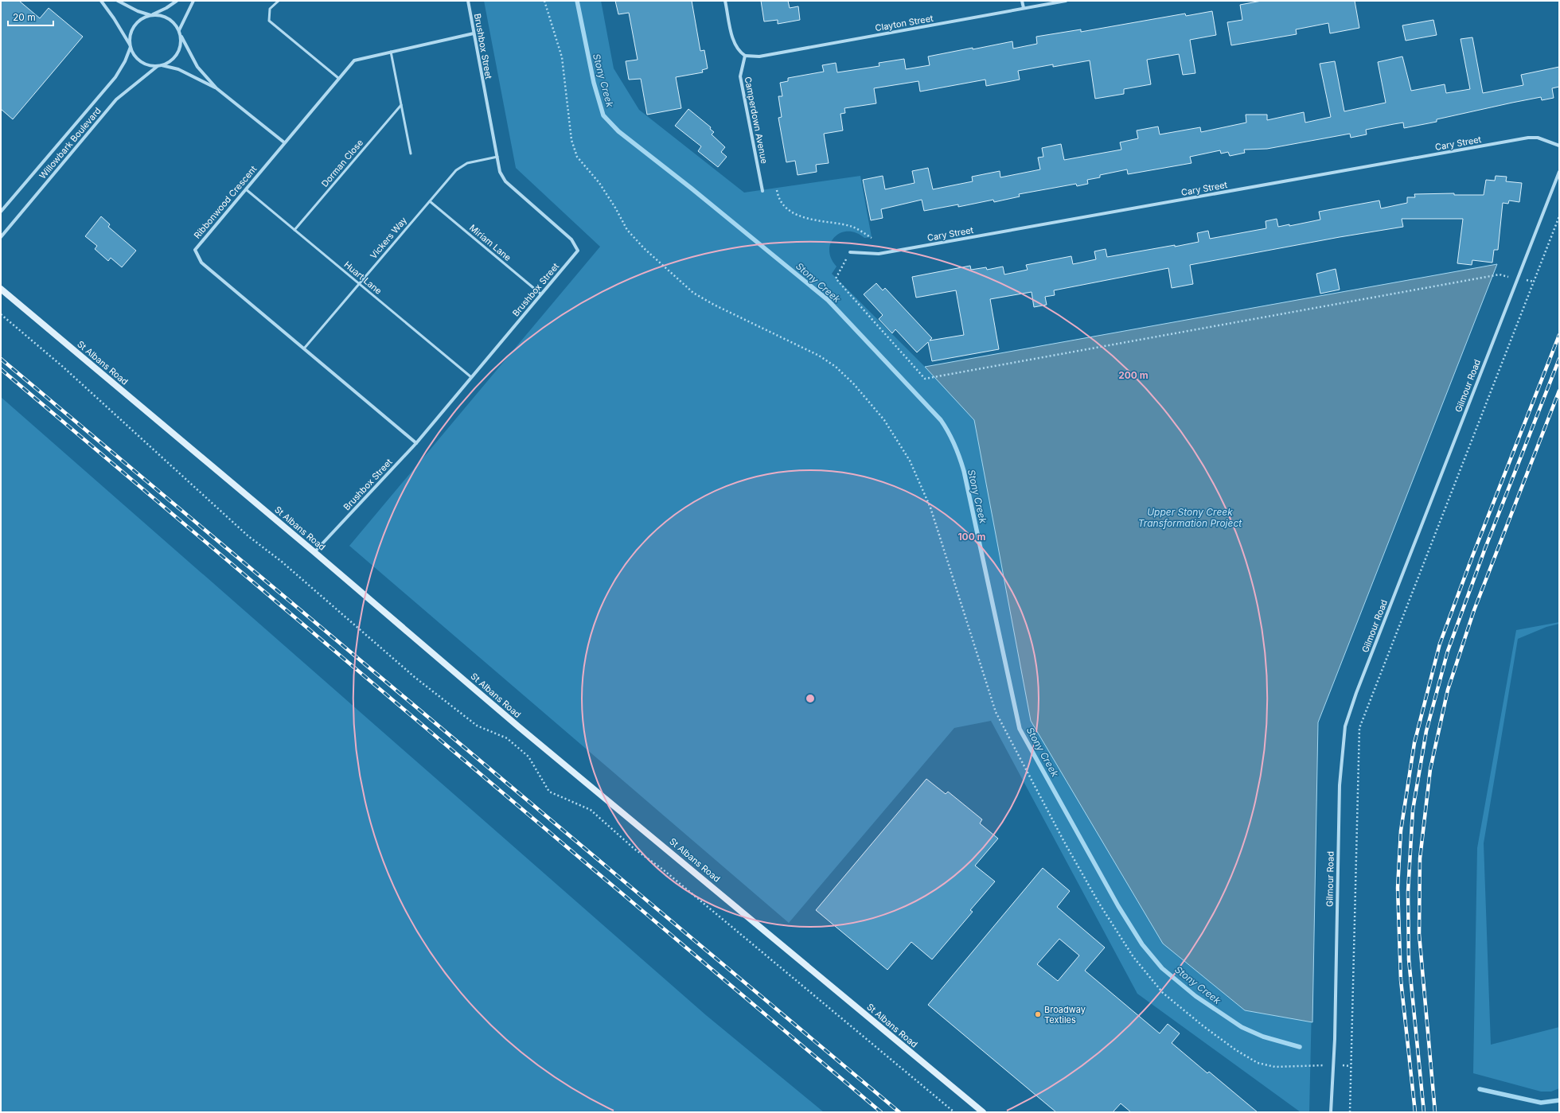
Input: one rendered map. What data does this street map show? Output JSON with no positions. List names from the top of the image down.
{
  "streets": {
    "main road": ["St Albans Road"],
    "street": [
      "Clayton Street",
      "Brushbox Street",
      "Camperdown Avenue",
      "Willowbark Boulevard",
      "Cary Street",
      "Ribbonwood Crescent",
      "Gilmour Road"
    ],
    "lane": [
      "Dorman Close",
      "Vickers Way",
      "Miriam Lane",
      "Huart Lane"
    ]
  },
  "crossings": [
    ["Clayton Street", "Camperdown Avenue"],
    ["Brushbox Street", "Ribbonwood Crescent"],
    ["Brushbox Street", "Vickers Way"],
    ["Brushbox Street", "Miriam Lane"],
    ["Brushbox Street", "Huart Lane"],
    ["Brushbox Street", "St Albans Road"],
    ["Dorman Close", "Huart Lane"],
    ["Ribbonwood Crescent", "Vickers Way"],
    ["Ribbonwood Crescent", "Huart Lane"],
    ["Vickers Way", "Miriam Lane"],
    ["Vickers Way", "Huart Lane"]
  ],
  "water": ["Stony Creek", "Upper Stony Creek Transformation Project"],
  "places": ["Broadway Textiles"],
  "scale_bar": "20 m",
  "rings": ["200 m", "100 m"]
}
